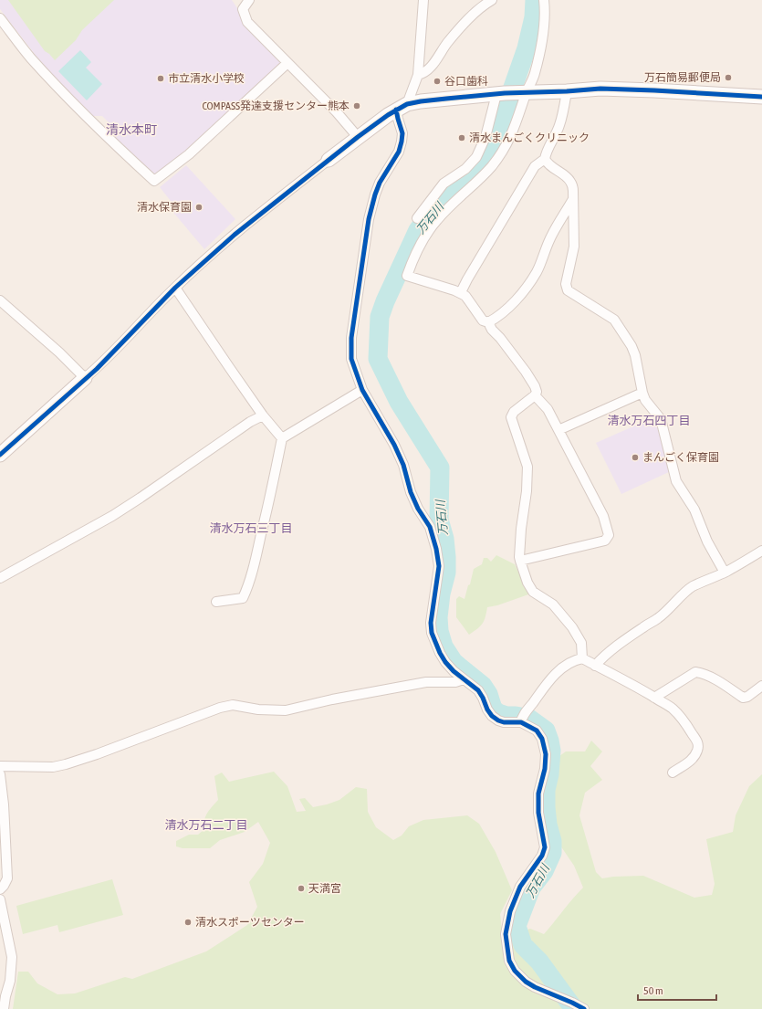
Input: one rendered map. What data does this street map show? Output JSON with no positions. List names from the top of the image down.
{
  "districts": [
    "清水本町",
    "清水万石四丁目",
    "清水万石三丁目",
    "清水万石二丁目"
  ],
  "water": ["万石川"],
  "places": [
    "万石簡易郵便局",
    "市立清水小学校",
    "谷口歯科",
    "COMPASS発達支援センター熊本",
    "清水まんごくクリニック",
    "清水保育園",
    "まんごく保育園",
    "天満宮",
    "清水スポーツセンター"
  ],
  "scale_bar": "50 m"
}
